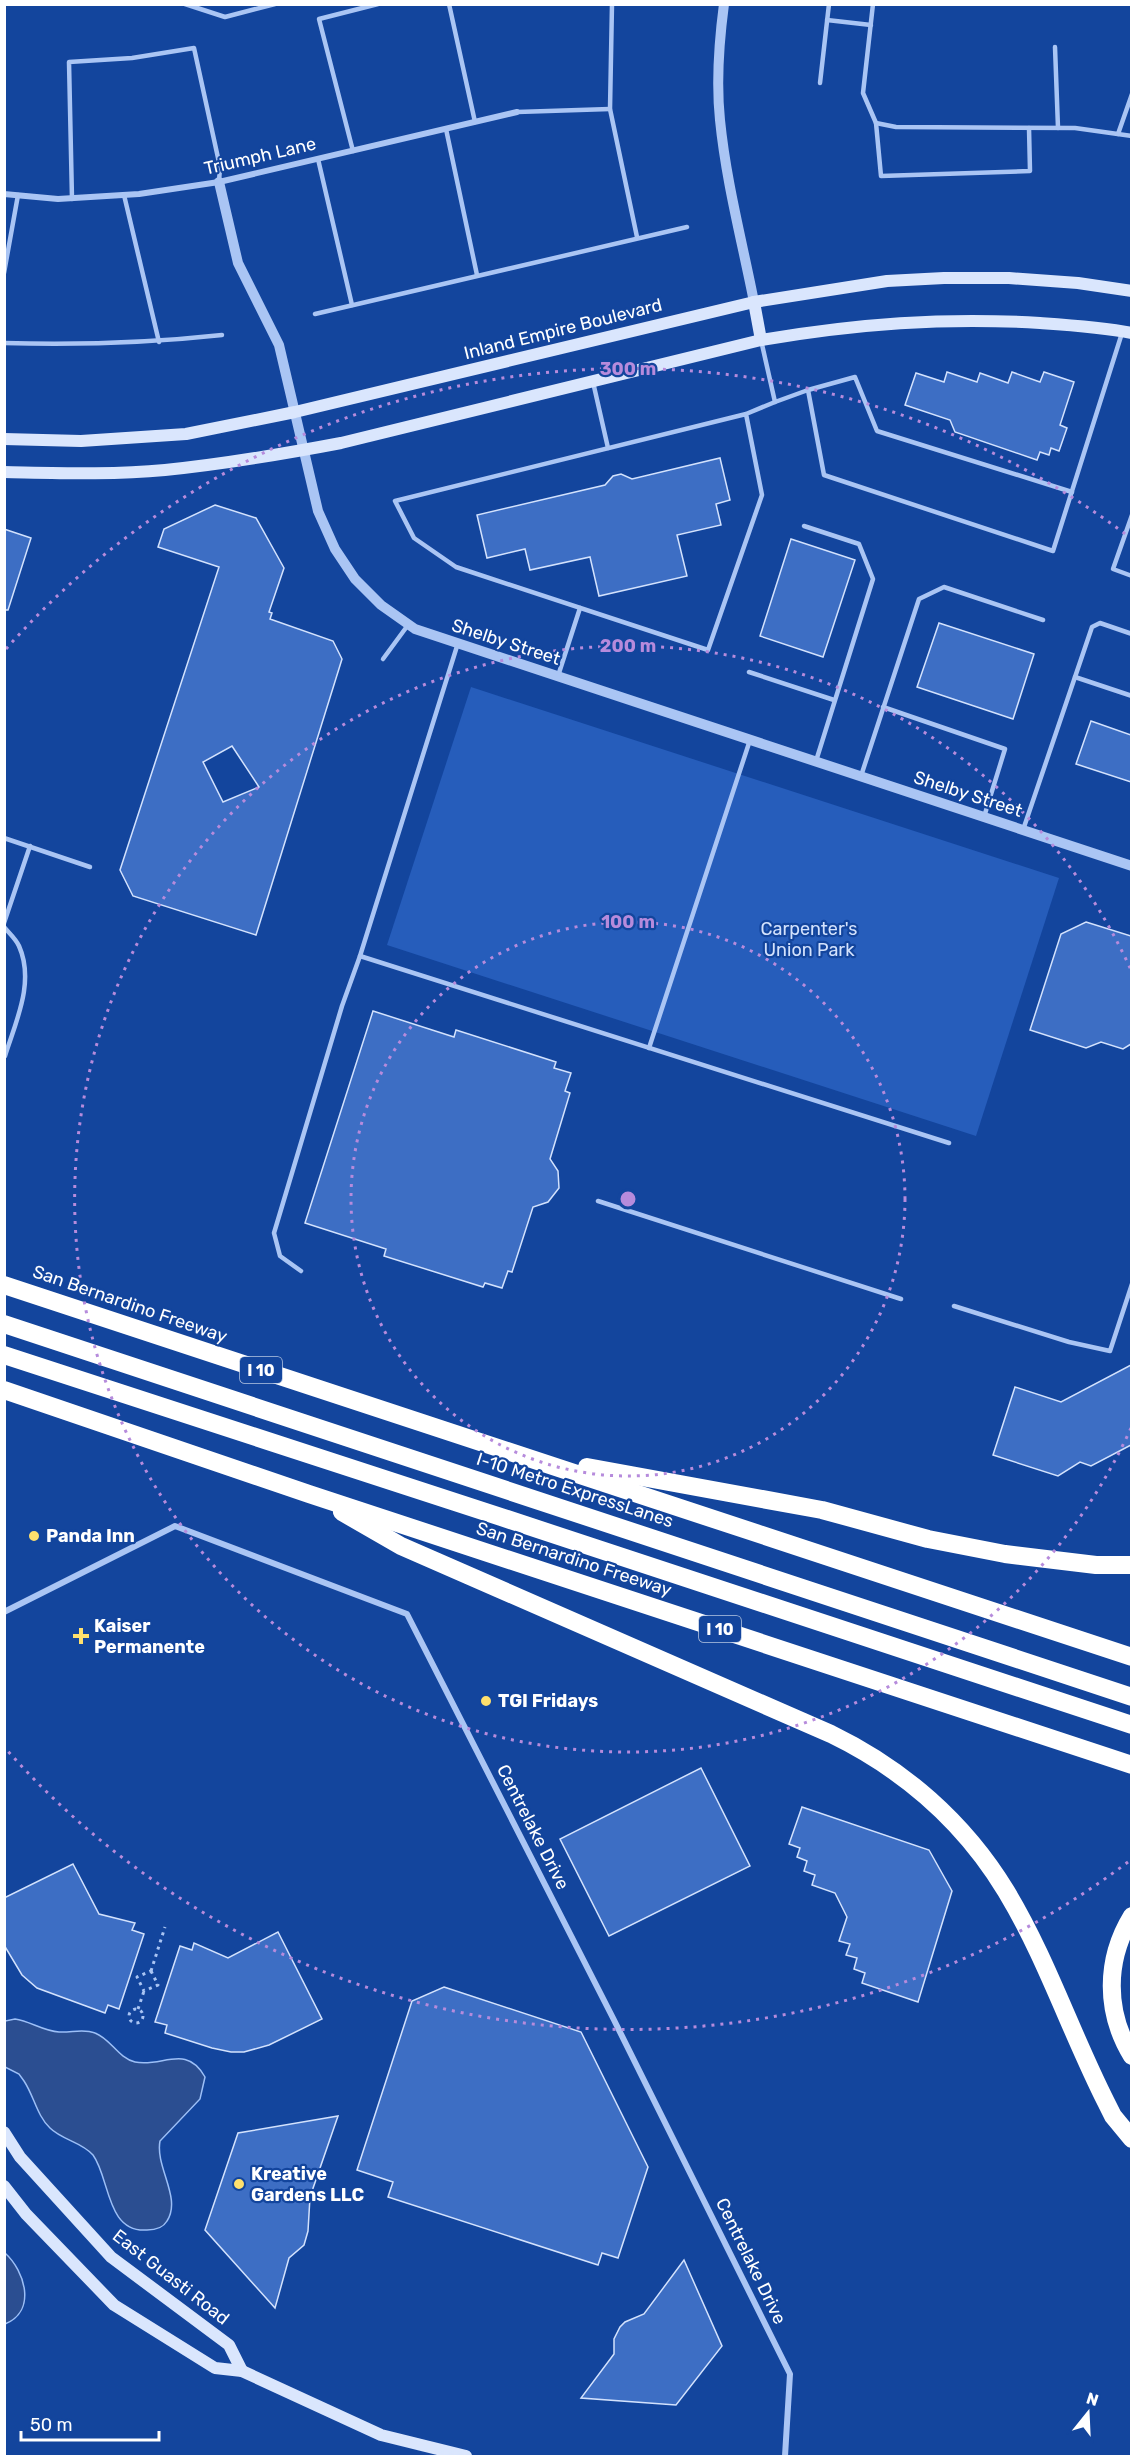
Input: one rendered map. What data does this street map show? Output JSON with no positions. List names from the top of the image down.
{
  "streets": {
    "highway": ["San Bernardino Freeway", "I 10", "I-10 Metro ExpressLanes"],
    "main road": ["Inland Empire Boulevard", "East Guasti Road"],
    "street": ["Triumph Lane", "Shelby Street", "Centrelake Drive"]
  },
  "crossings": [
    ["Triumph Lane", "Shelby Street"],
    ["Inland Empire Boulevard", "Shelby Street"]
  ],
  "parks": ["Carpenter's Union Park"],
  "places": {
    "other": ["Panda Inn", "TGI Fridays", "Kreative Gardens LLC"],
    "health": ["Kaiser Permanente"]
  },
  "scale_bar": "50 m",
  "north": "top",
  "rings": ["300 m", "200 m", "100 m"]
}
